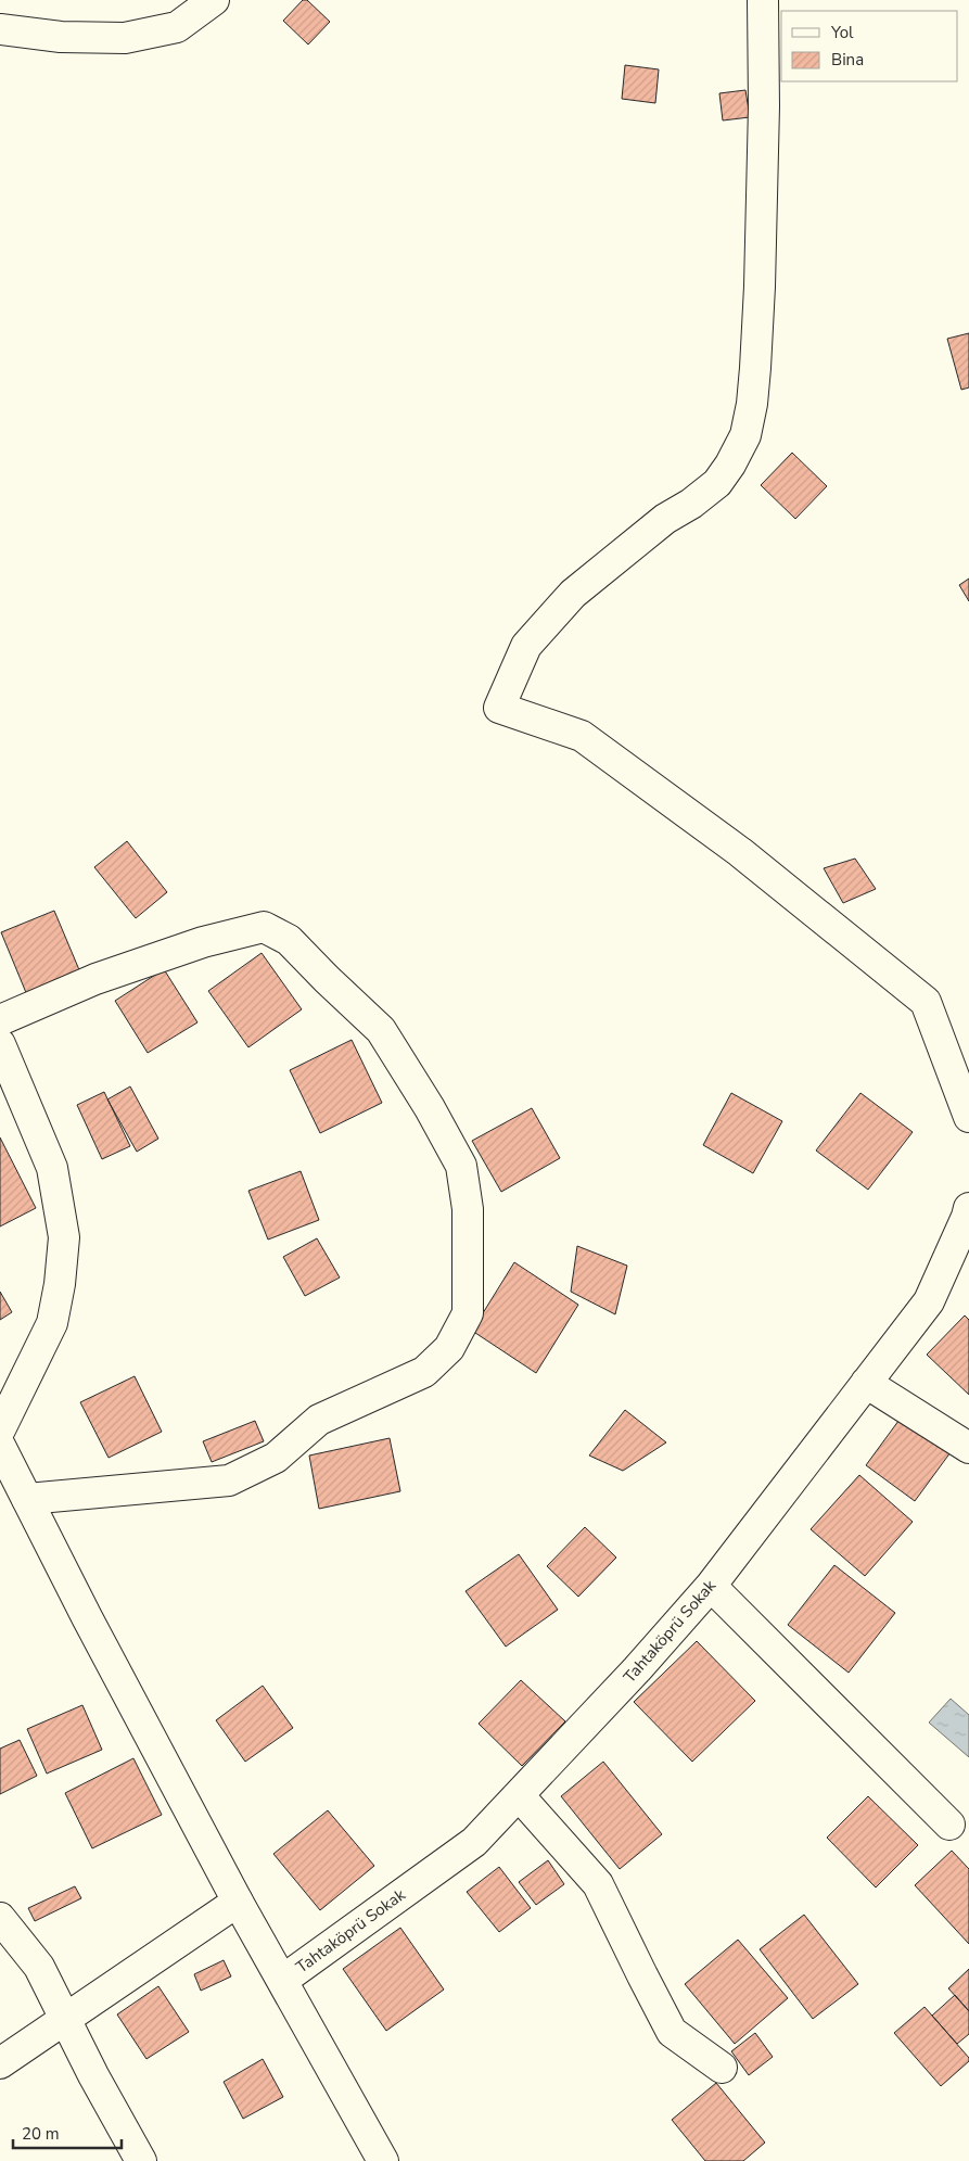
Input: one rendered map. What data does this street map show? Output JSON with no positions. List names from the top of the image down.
{
  "streets": {
    "street": ["Tahtaköprü Sokak"]
  },
  "legend": ["Yol", "Bina"],
  "scale_bar": "20 m"
}
